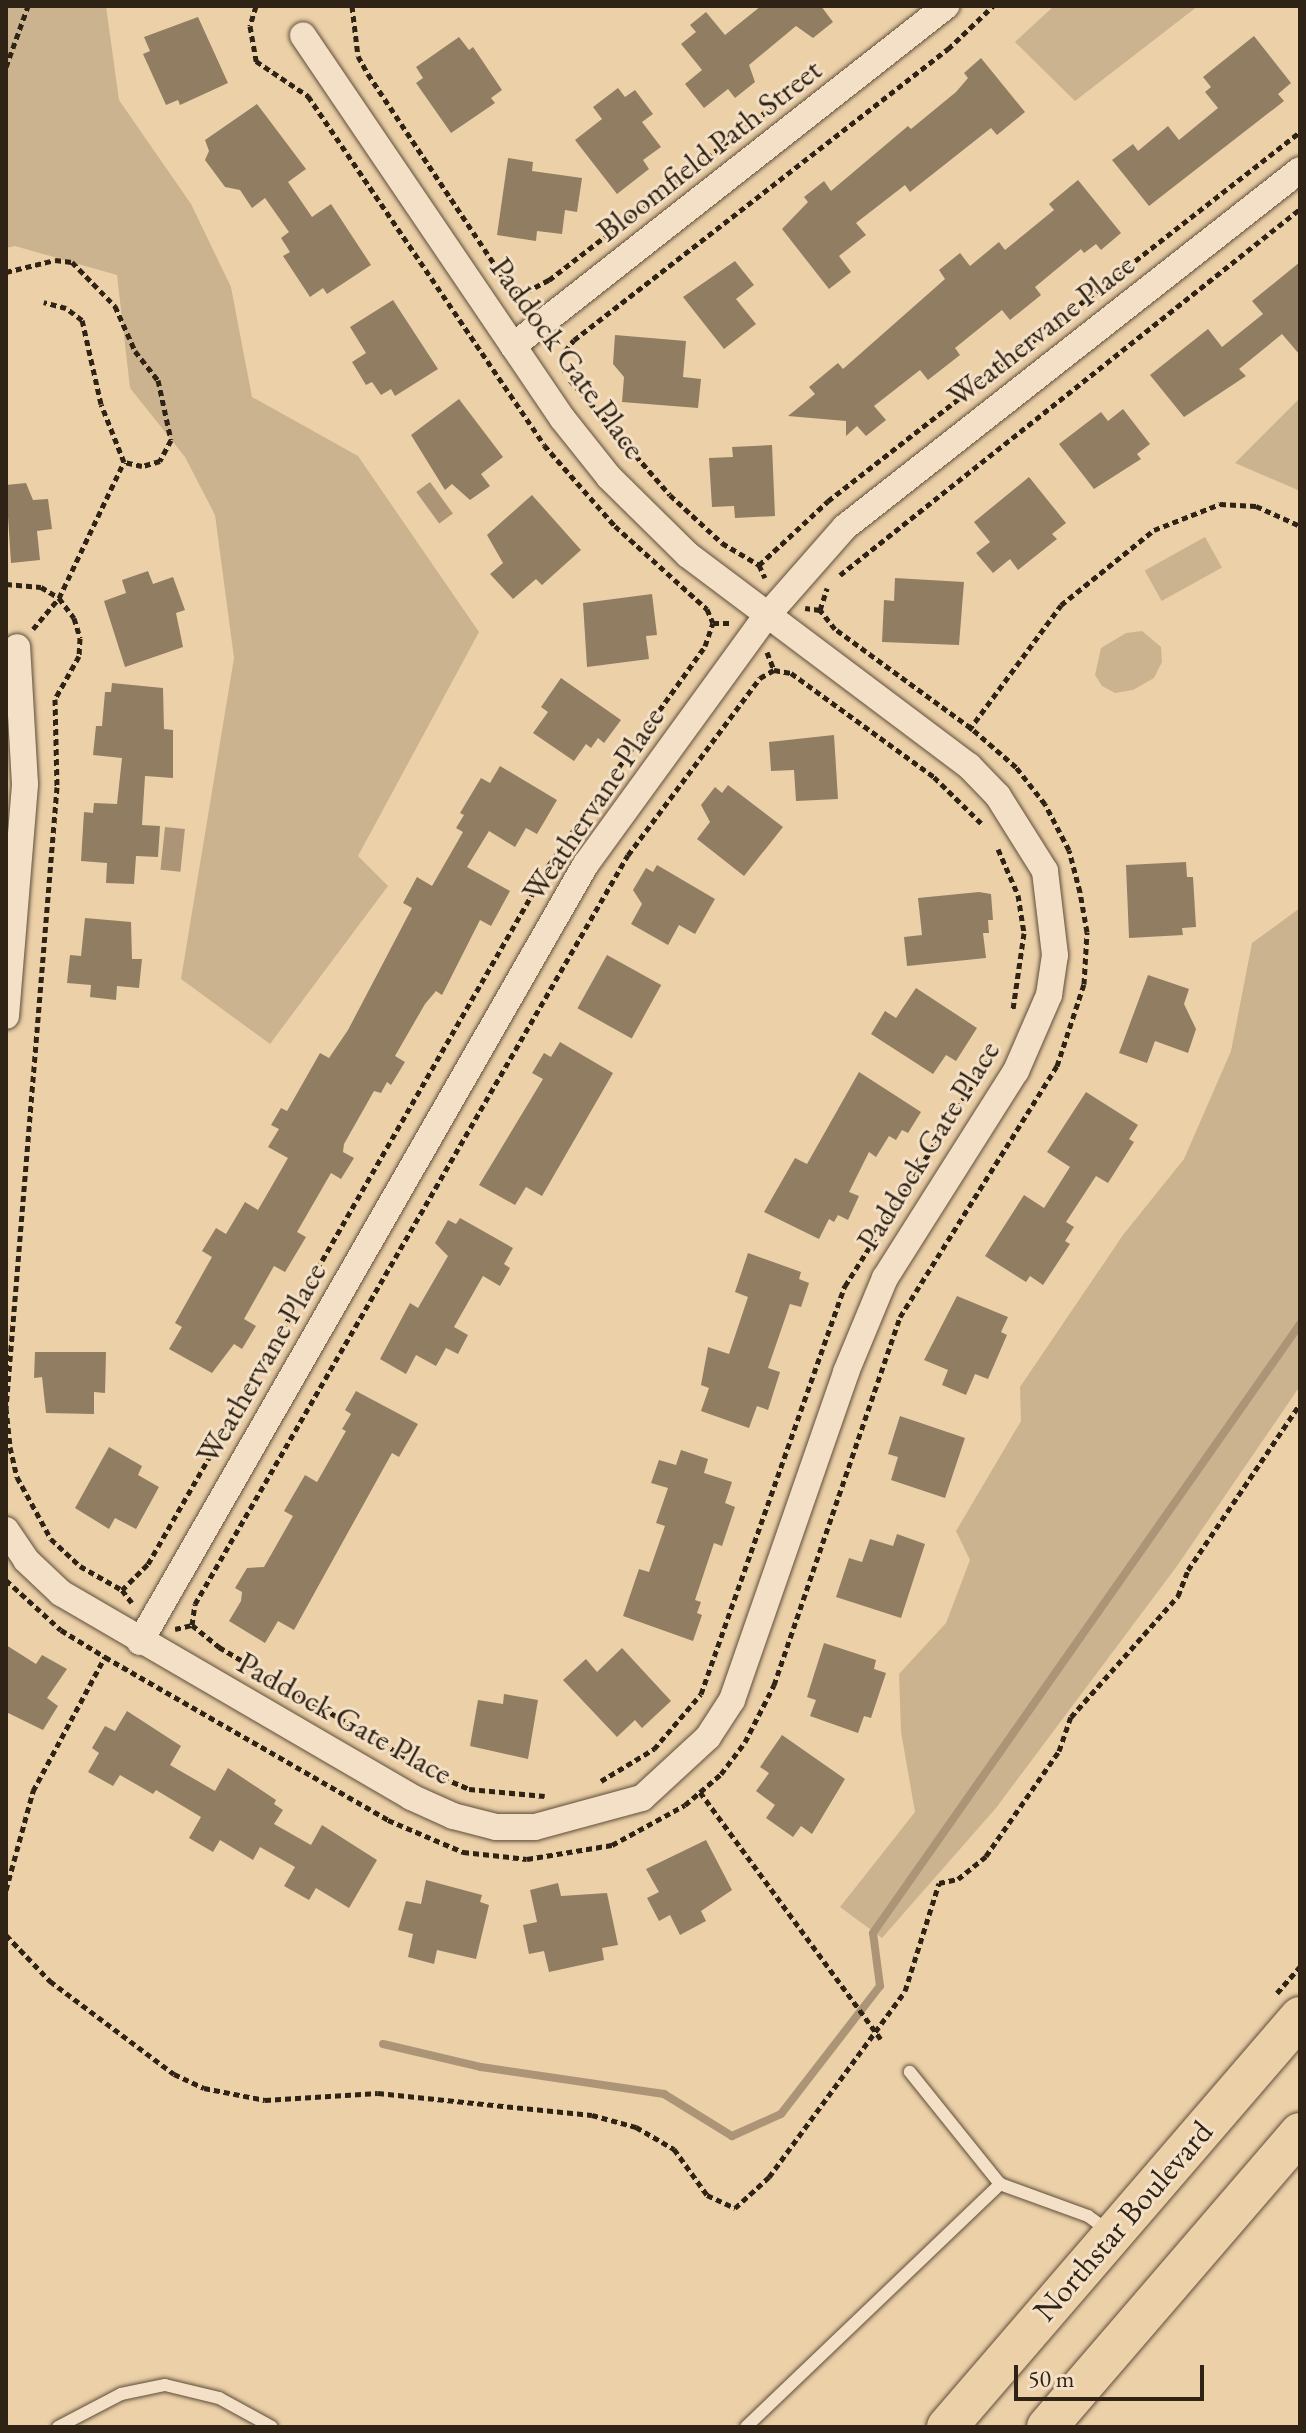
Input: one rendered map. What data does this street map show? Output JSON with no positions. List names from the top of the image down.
{
  "streets": {
    "main road": ["Northstar Boulevard"],
    "street": ["Bloomfield Path Street", "Weathervane Place", "Paddock Gate Place"]
  },
  "crossings": [
    ["Bloomfield Path Street", "Paddock Gate Place"],
    ["Weathervane Place", "Paddock Gate Place"]
  ],
  "scale_bar": "50 m"
}
